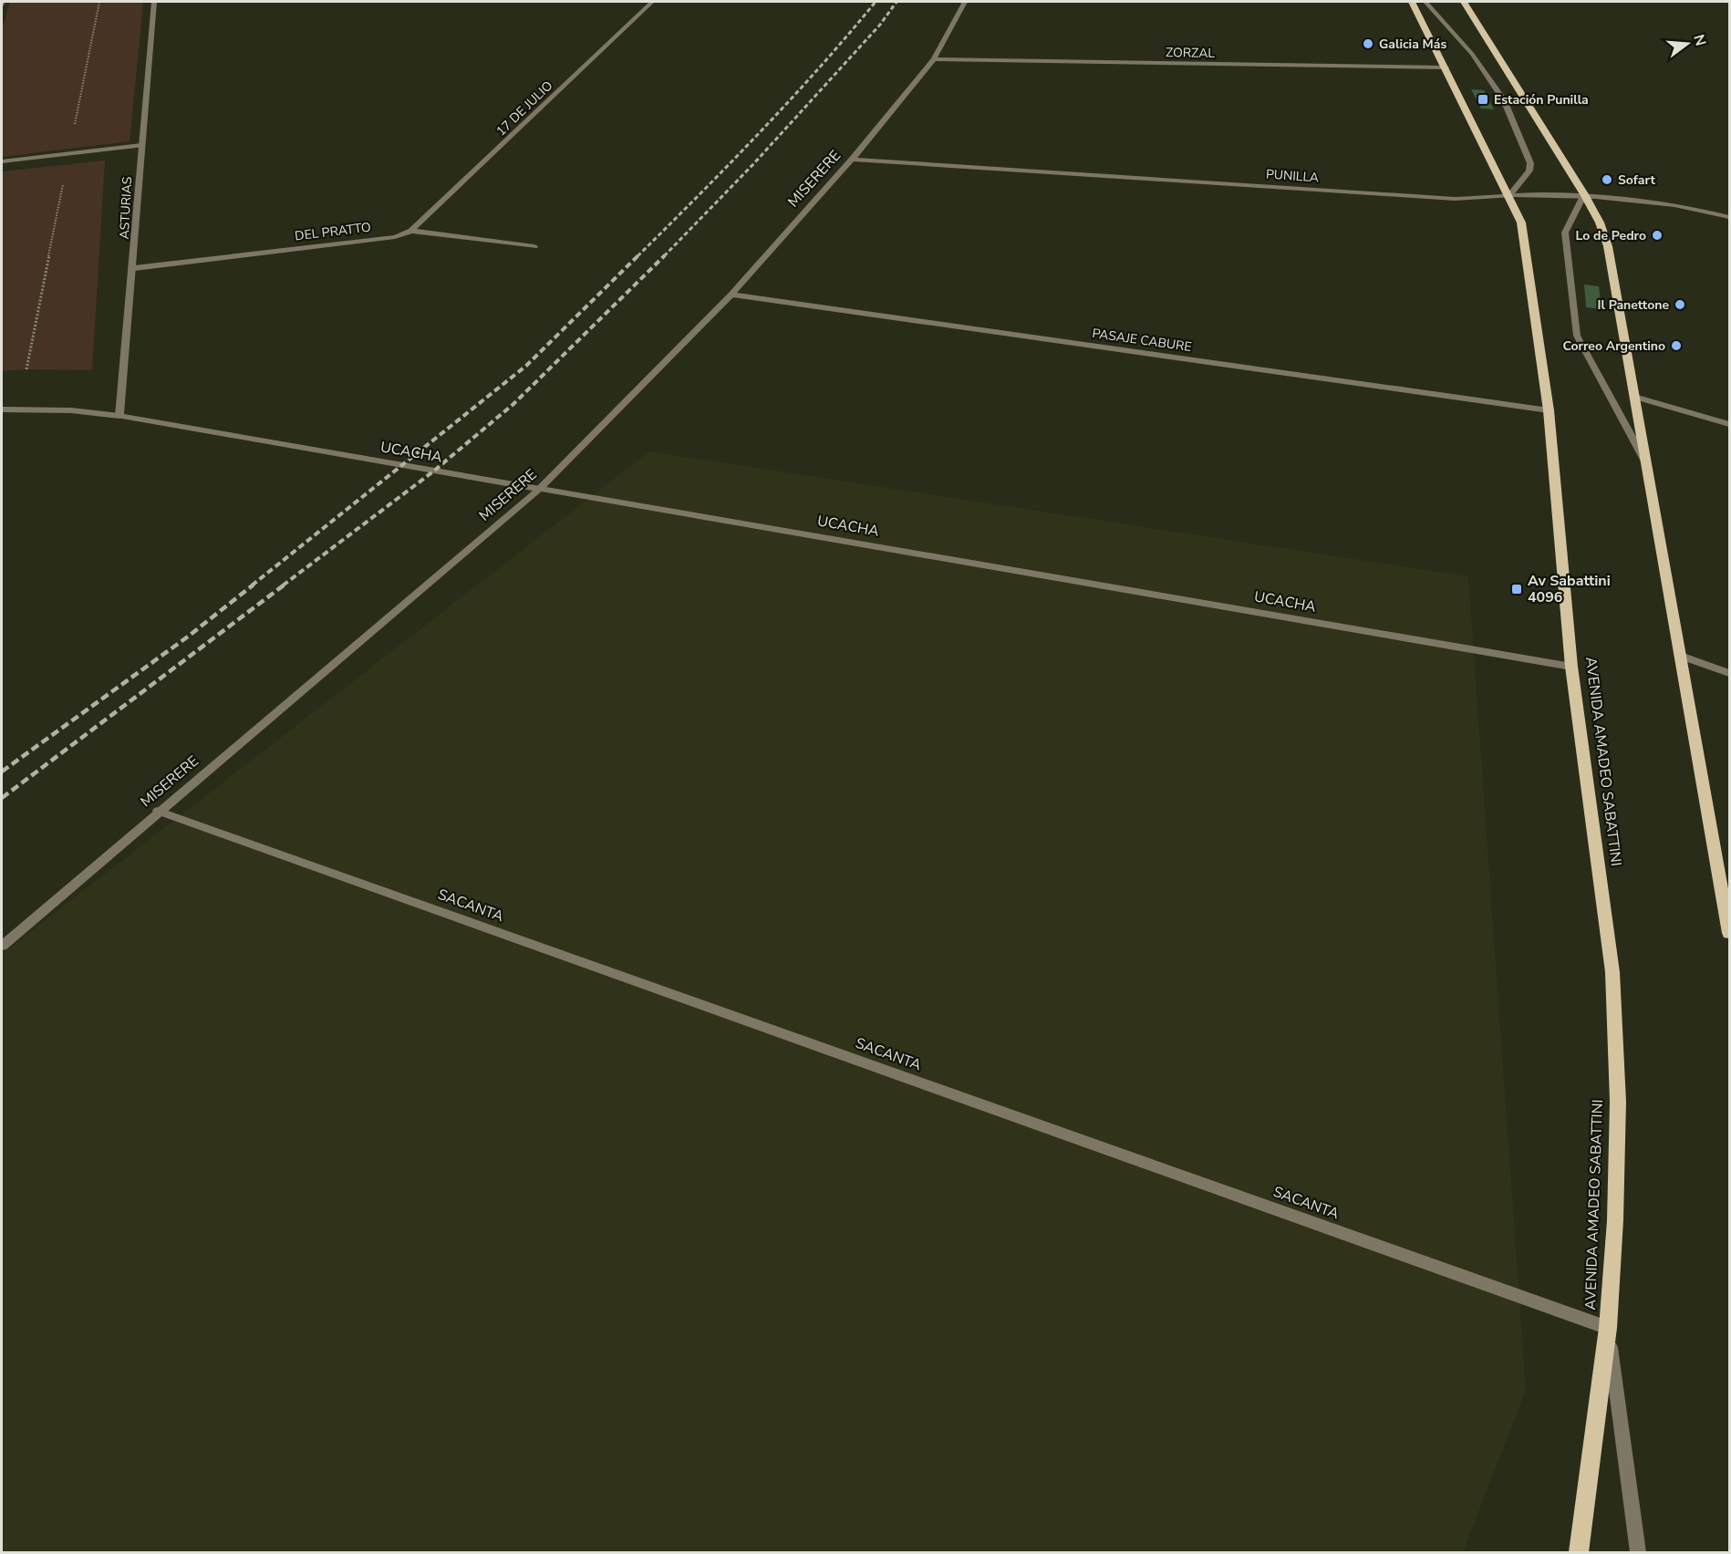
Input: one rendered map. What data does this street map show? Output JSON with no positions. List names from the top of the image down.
{
  "streets": {
    "main road": ["AVENIDA AMADEO SABATTINI"],
    "street": [
      "ZORZAL",
      "17 DE JULIO",
      "PUNILLA",
      "MISERERE",
      "ASTURIAS",
      "DEL PRATTO",
      "PASAJE CABURE",
      "UCACHA",
      "SACANTA"
    ]
  },
  "crossings": [
    ["ZORZAL", "MISERERE"],
    ["ZORZAL", "AVENIDA AMADEO SABATTINI"],
    ["17 DE JULIO", "DEL PRATTO"],
    ["PUNILLA", "MISERERE"],
    ["PUNILLA", "AVENIDA AMADEO SABATTINI"],
    ["MISERERE", "PASAJE CABURE"],
    ["MISERERE", "UCACHA"],
    ["MISERERE", "SACANTA"],
    ["ASTURIAS", "DEL PRATTO"],
    ["ASTURIAS", "UCACHA"],
    ["PASAJE CABURE", "AVENIDA AMADEO SABATTINI"],
    ["UCACHA", "AVENIDA AMADEO SABATTINI"],
    ["AVENIDA AMADEO SABATTINI", "SACANTA"]
  ],
  "places": {
    "other": [
      "Galicia Más",
      "Sofart",
      "Lo de Pedro",
      "Il Panettone",
      "Correo Argentino"
    ],
    "transit": ["Estación Punilla", "Av Sabattini 4096"]
  },
  "north": "right"
}
